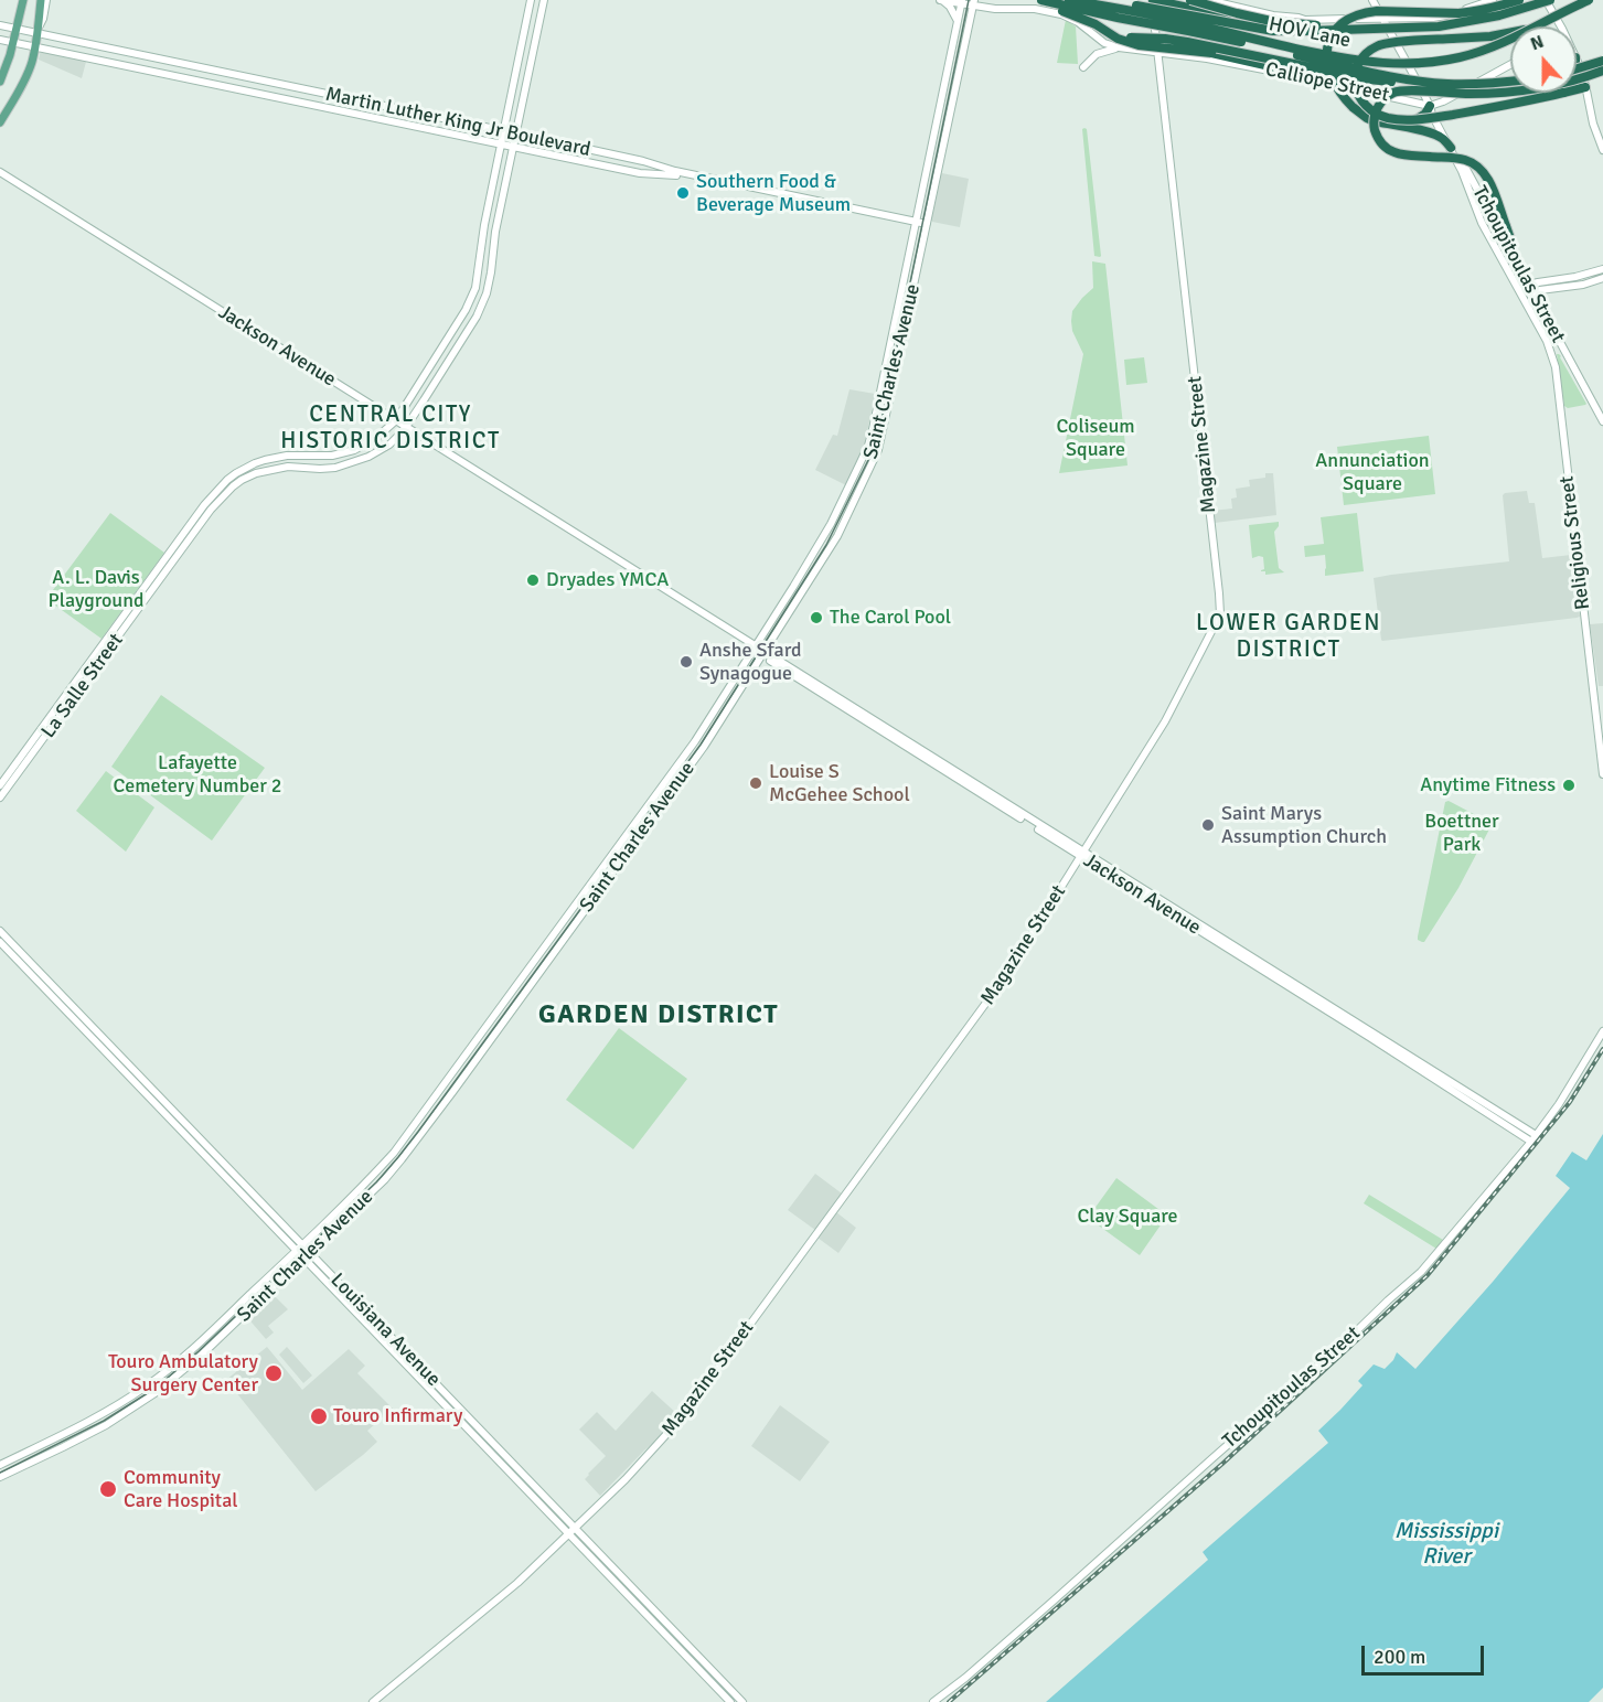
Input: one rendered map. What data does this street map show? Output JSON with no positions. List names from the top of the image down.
{
  "streets": {
    "highway": ["HOV Lane"],
    "street": [
      "Calliope Street",
      "Martin Luther King Jr Boulevard",
      "Tchoupitoulas Street",
      "Jackson Avenue",
      "Saint Charles Avenue",
      "Magazine Street",
      "Religious Street",
      "La Salle Street",
      "Louisiana Avenue"
    ]
  },
  "crossings": [
    ["Calliope Street", "Tchoupitoulas Street"],
    ["Calliope Street", "Saint Charles Avenue"],
    ["Calliope Street", "Magazine Street"],
    ["Martin Luther King Jr Boulevard", "Saint Charles Avenue"],
    ["Tchoupitoulas Street", "Jackson Avenue"],
    ["Tchoupitoulas Street", "Religious Street"],
    ["Jackson Avenue", "Saint Charles Avenue"],
    ["Jackson Avenue", "Magazine Street"],
    ["Saint Charles Avenue", "Louisiana Avenue"],
    ["Magazine Street", "Louisiana Avenue"]
  ],
  "districts": ["CENTRAL CITY HISTORIC DISTRICT", "LOWER GARDEN DISTRICT", "GARDEN DISTRICT"],
  "water": ["Mississippi River"],
  "parks": [
    "Coliseum Square",
    "Annunciation Square",
    "A. L. Davis Playground",
    "Lafayette Cemetery Number 2",
    "Boettner Park",
    "Clay Square"
  ],
  "places": [
    "Southern Food & Beverage Museum",
    "Dryades YMCA",
    "The Carol Pool",
    "Anshe Sfard Synagogue",
    "Louise S McGehee School",
    "Anytime Fitness",
    "Saint Marys Assumption Church",
    "Touro Ambulatory Surgery Center",
    "Touro Infirmary",
    "Community Care Hospital"
  ],
  "scale_bar": "200 m",
  "north": "top"
}
